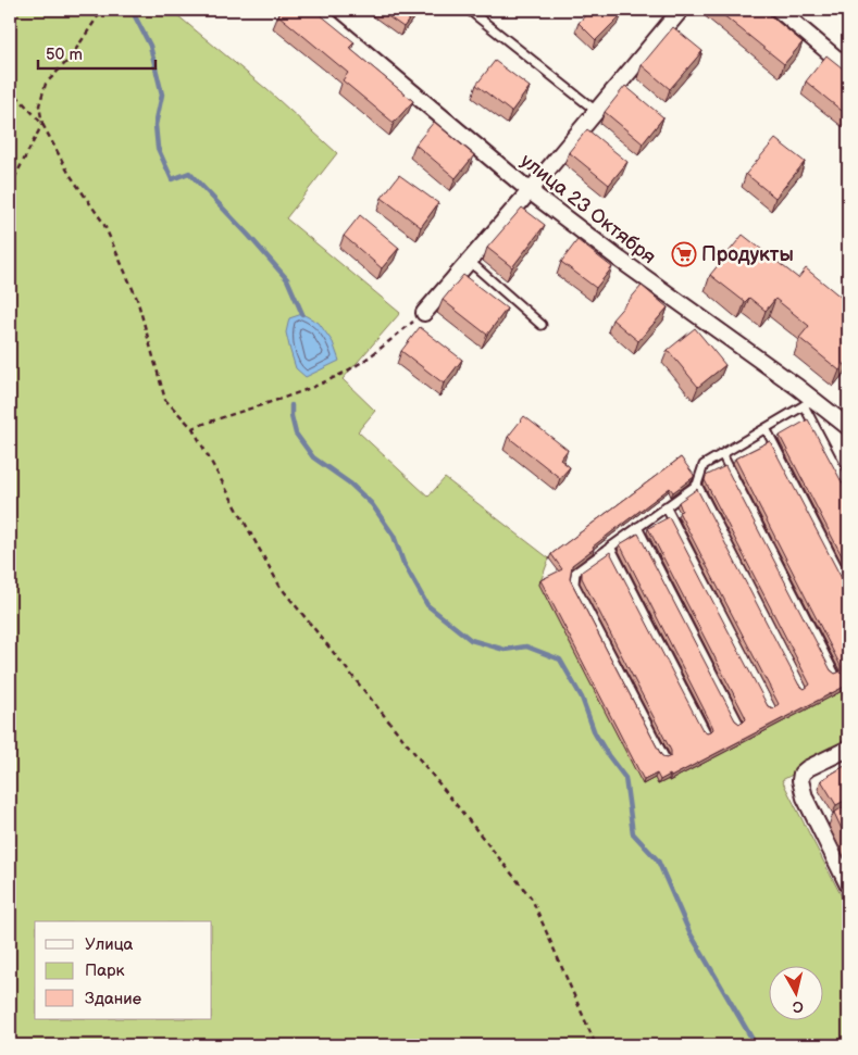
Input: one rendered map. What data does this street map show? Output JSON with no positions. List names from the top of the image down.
{
  "streets": {
    "street": ["улица 23 Октября"]
  },
  "places": {
    "supermarket": ["Продукты"]
  },
  "legend": ["Улица", "Парк", "Здание"],
  "scale_bar": "50 m",
  "north": "bottom"
}
